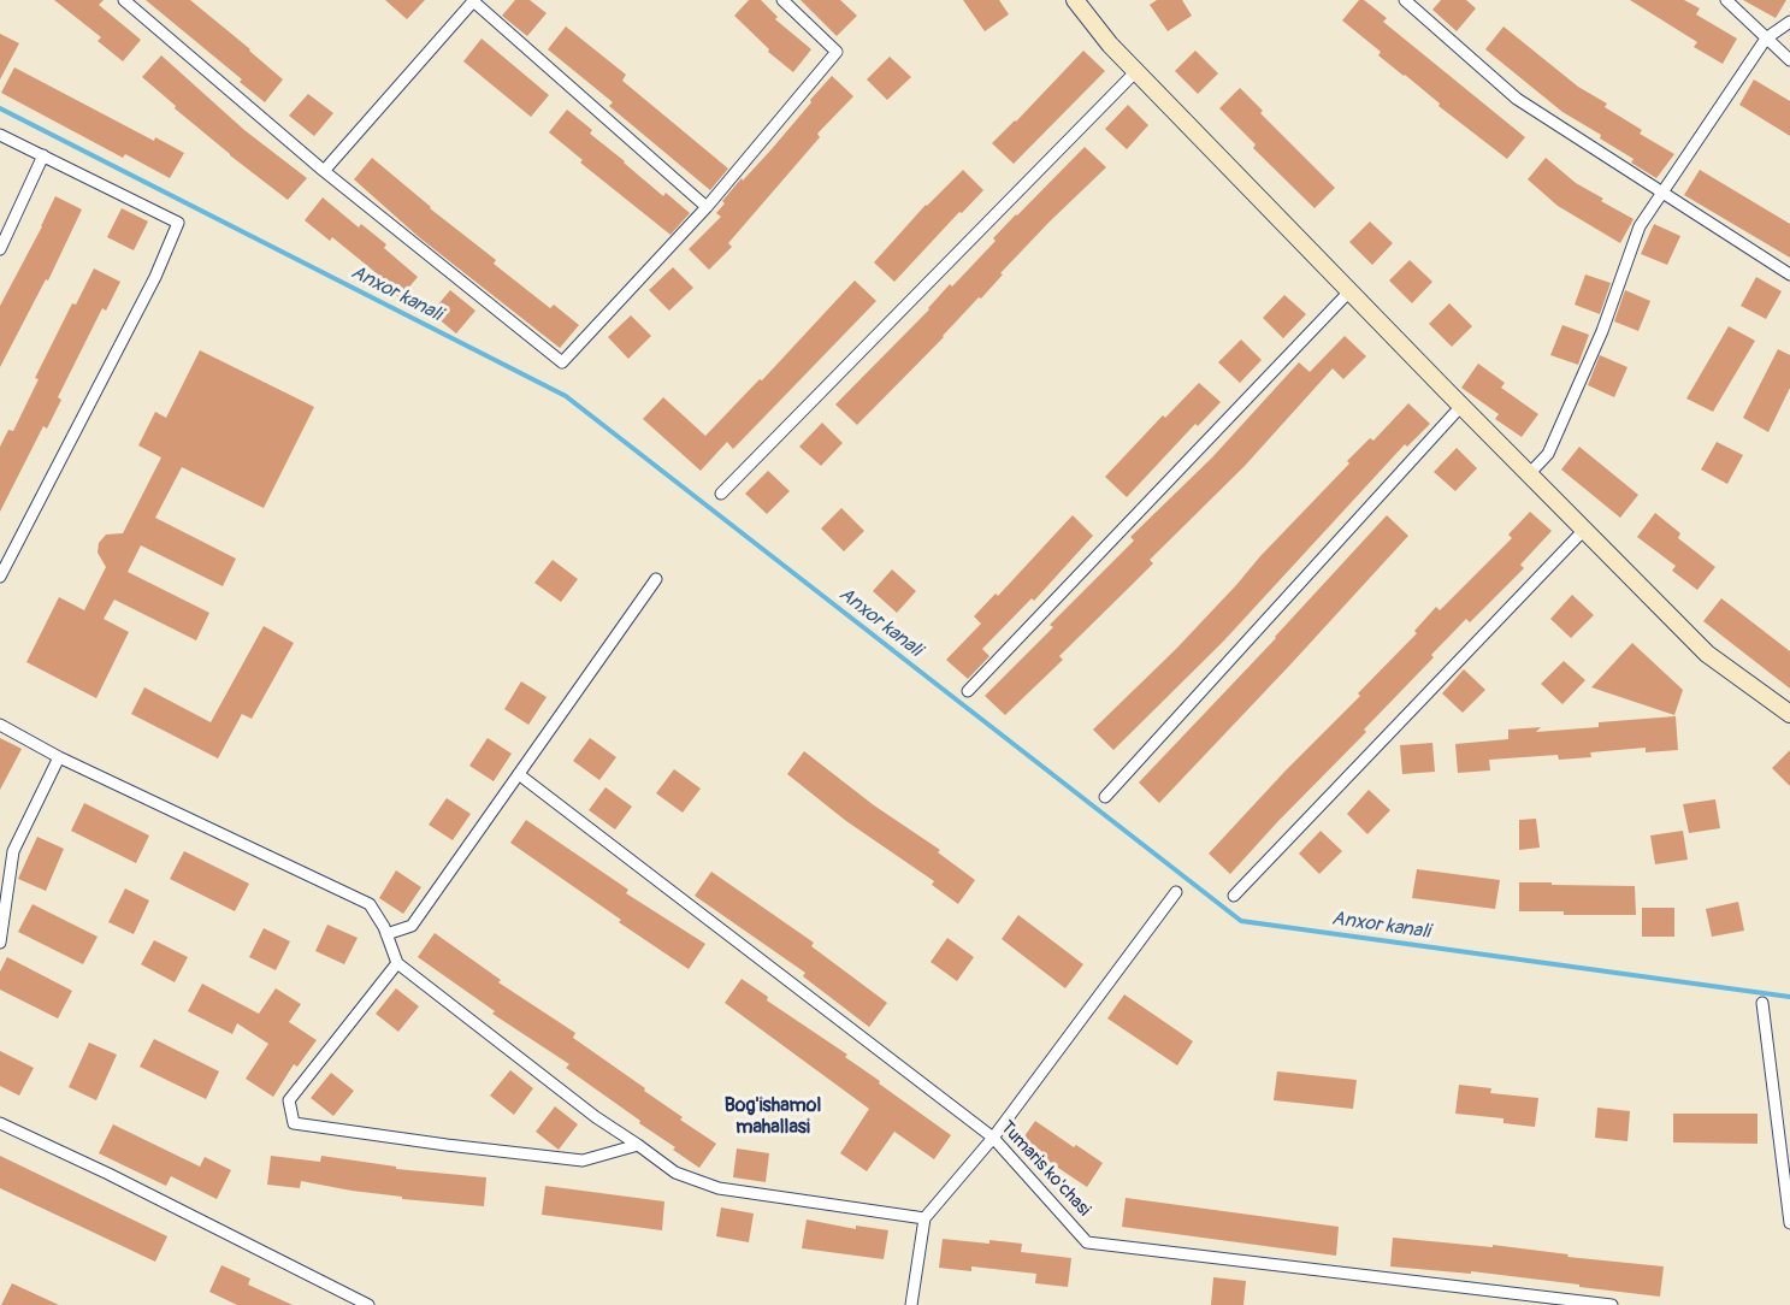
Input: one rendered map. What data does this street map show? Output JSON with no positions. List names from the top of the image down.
{
  "streets": {
    "street": ["Tumaris ko'chasi"]
  },
  "districts": ["Bog'ishamol mahallasi"],
  "water": ["Anxor kanali"]
}
